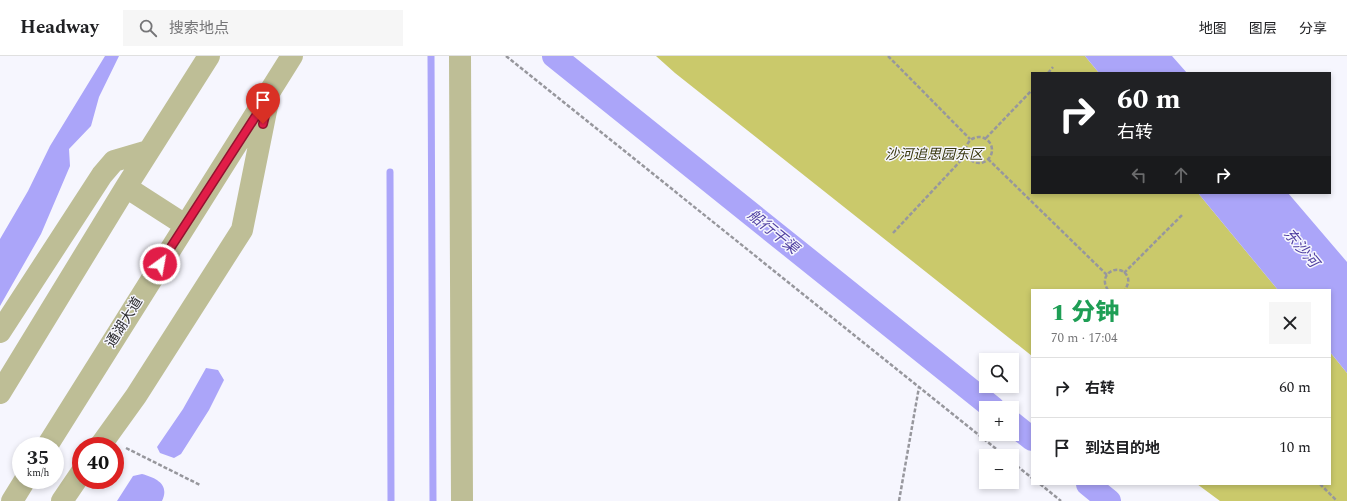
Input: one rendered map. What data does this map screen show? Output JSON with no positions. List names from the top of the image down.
{
  "streets": {
    "street": ["通湖大道"]
  },
  "water": ["船行干渠", "东沙河"],
  "parks": ["沙河追思园东区"],
  "page": {
    "header": "Headway",
    "search": "搜索地点",
    "nav": ["地图", "图层", "分享"],
    "turn": ["60 m", "右转"],
    "heading": ["1 分钟", "70 m · 17:04"],
    "map_buttons": ["+", "−"],
    "list": [
      {
        "name": "右转",
        "value": "60 m"
      },
      {
        "name": "到达目的地",
        "value": "10 m"
      }
    ],
    "speed": "35 km/h",
    "limit": "40"
  }
}
